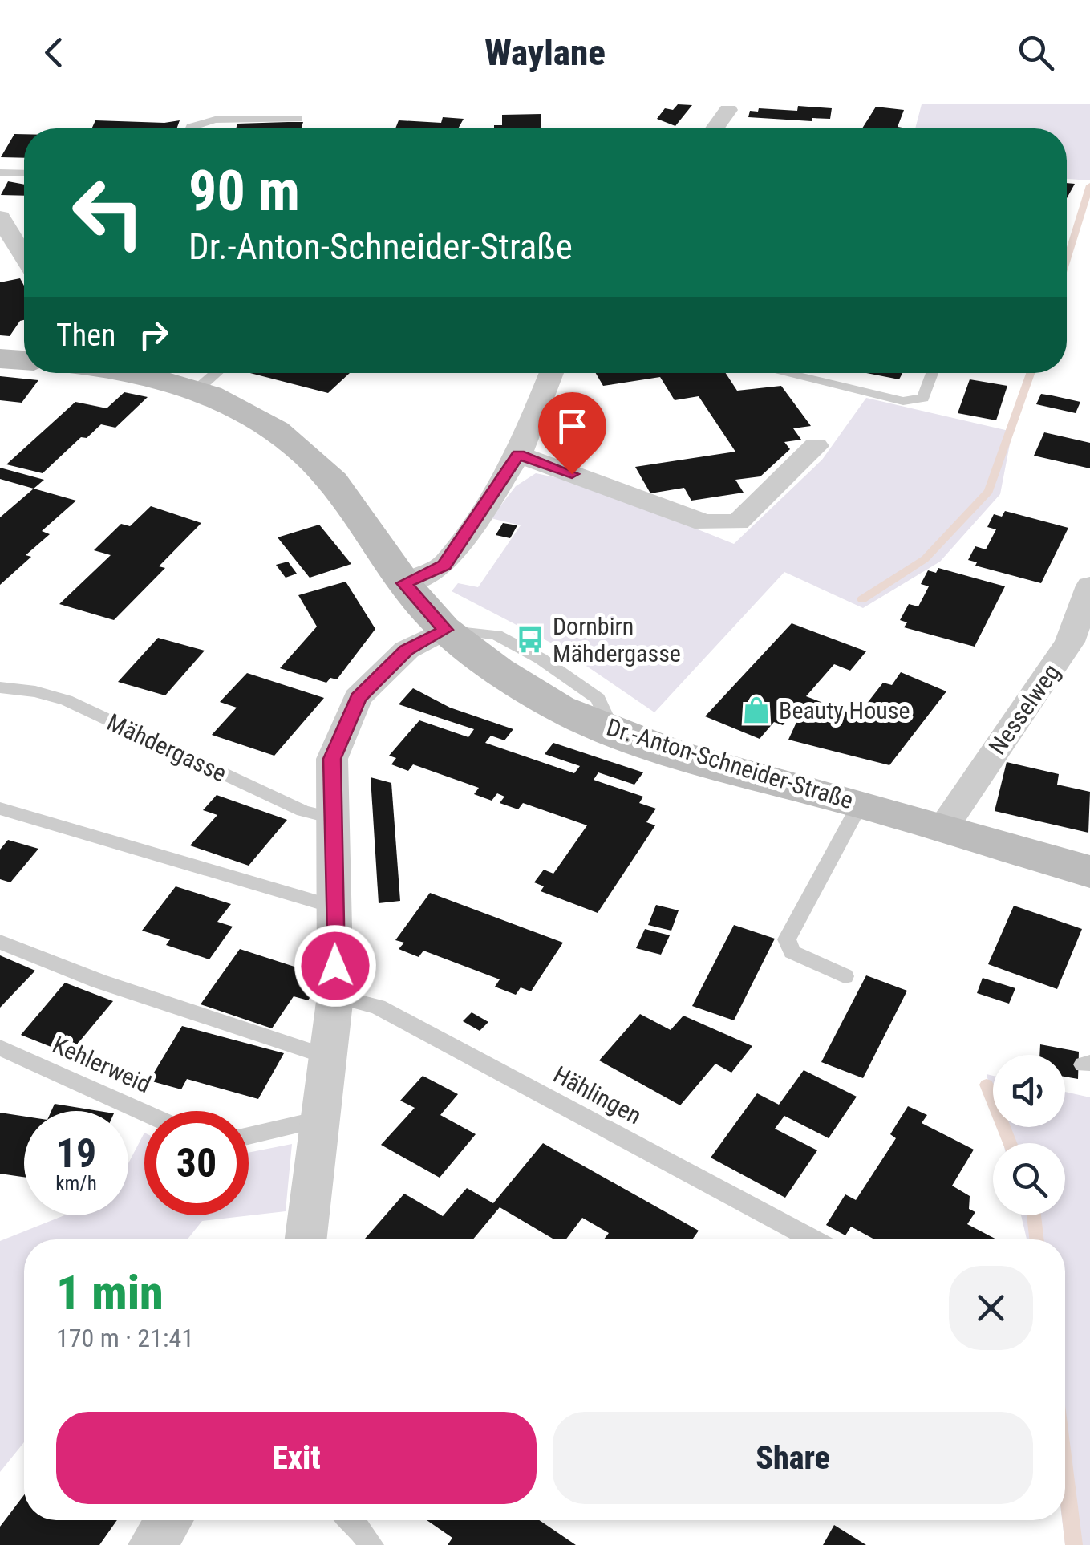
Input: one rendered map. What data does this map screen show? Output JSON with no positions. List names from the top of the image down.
{
  "streets": {
    "main road": ["Dr.-Anton-Schneider-Straße"],
    "street": ["Nesselweg"],
    "lane": ["Mähdergasse", "Kehlerweid", "Hählingen"]
  },
  "crossings": [
    ["Nesselweg", "Dr.-Anton-Schneider-Straße"]
  ],
  "places": {
    "bus stop": ["Dornbirn Mähdergasse"],
    "shop": ["Beauty House"]
  },
  "page": {
    "header": "Waylane",
    "turn": ["90 m", "Dr.-Anton-Schneider-Straße"],
    "then": "Then",
    "speed": "19 km/h",
    "limit": "30",
    "heading": ["1 min", "170 m · 21:41"],
    "buttons": ["Exit", "Share"]
  }
}
